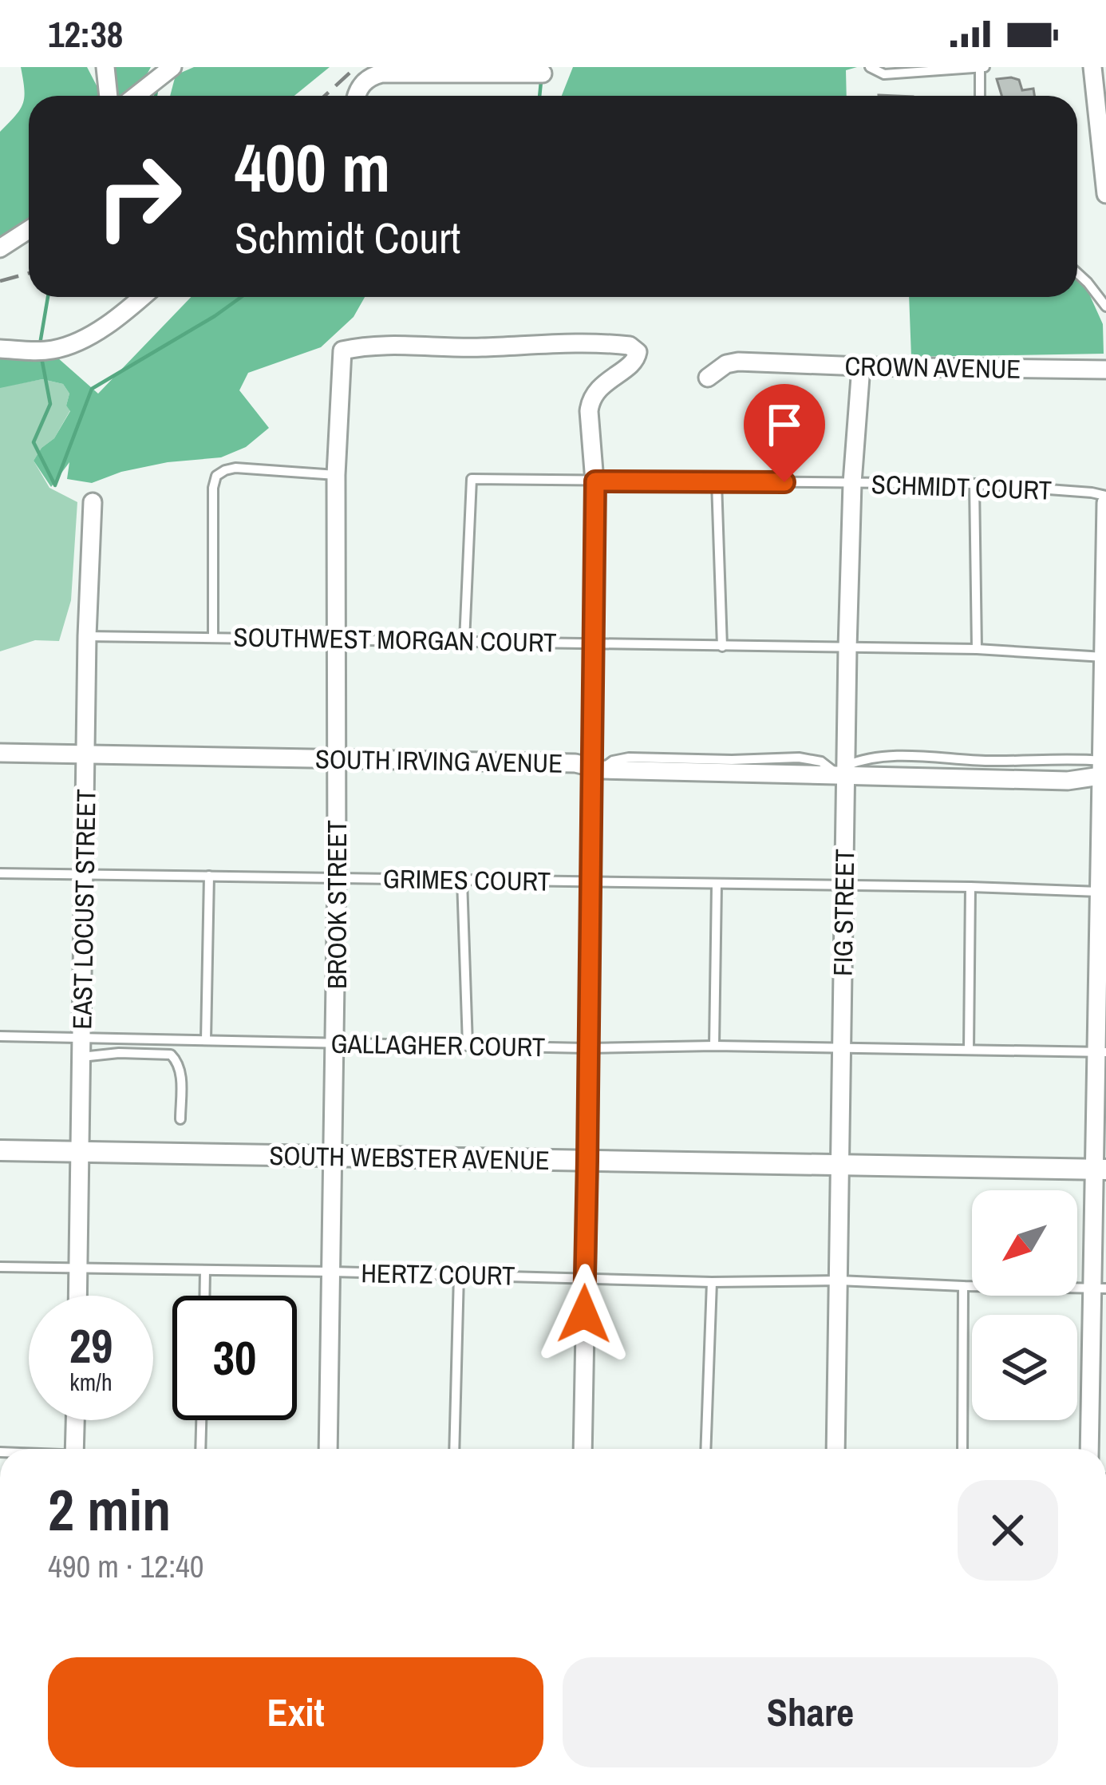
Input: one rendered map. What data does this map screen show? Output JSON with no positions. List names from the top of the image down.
{
  "streets": {
    "street": [
      "CROWN AVENUE",
      "SOUTH IRVING AVENUE",
      "BROOK STREET",
      "EAST LOCUST STREET",
      "FIG STREET",
      "SOUTH WEBSTER AVENUE"
    ],
    "lane": [
      "SCHMIDT COURT",
      "SOUTHWEST MORGAN COURT",
      "GRIMES COURT",
      "GALLAGHER COURT",
      "HERTZ COURT"
    ]
  },
  "crossings": [
    ["CROWN AVENUE", "FIG STREET"],
    ["SCHMIDT COURT", "SOUTHWEST MORGAN COURT"],
    ["SCHMIDT COURT", "BROOK STREET"],
    ["SCHMIDT COURT", "FIG STREET"],
    ["SOUTHWEST MORGAN COURT", "BROOK STREET"],
    ["SOUTHWEST MORGAN COURT", "EAST LOCUST STREET"],
    ["SOUTHWEST MORGAN COURT", "FIG STREET"],
    ["SOUTH IRVING AVENUE", "BROOK STREET"],
    ["SOUTH IRVING AVENUE", "EAST LOCUST STREET"],
    ["SOUTH IRVING AVENUE", "FIG STREET"],
    ["GRIMES COURT", "BROOK STREET"],
    ["GRIMES COURT", "EAST LOCUST STREET"],
    ["GRIMES COURT", "FIG STREET"],
    ["BROOK STREET", "GALLAGHER COURT"],
    ["BROOK STREET", "SOUTH WEBSTER AVENUE"],
    ["BROOK STREET", "HERTZ COURT"],
    ["EAST LOCUST STREET", "GALLAGHER COURT"],
    ["EAST LOCUST STREET", "SOUTH WEBSTER AVENUE"],
    ["EAST LOCUST STREET", "HERTZ COURT"],
    ["FIG STREET", "GALLAGHER COURT"],
    ["FIG STREET", "SOUTH WEBSTER AVENUE"],
    ["FIG STREET", "HERTZ COURT"]
  ],
  "north": "bottom left",
  "page": {
    "status": "12:38",
    "turn": ["400 m", "Schmidt Court"],
    "speed": "29 km/h",
    "limit": "30",
    "heading": ["2 min", "490 m · 12:40"],
    "buttons": ["Exit", "Share"]
  }
}
